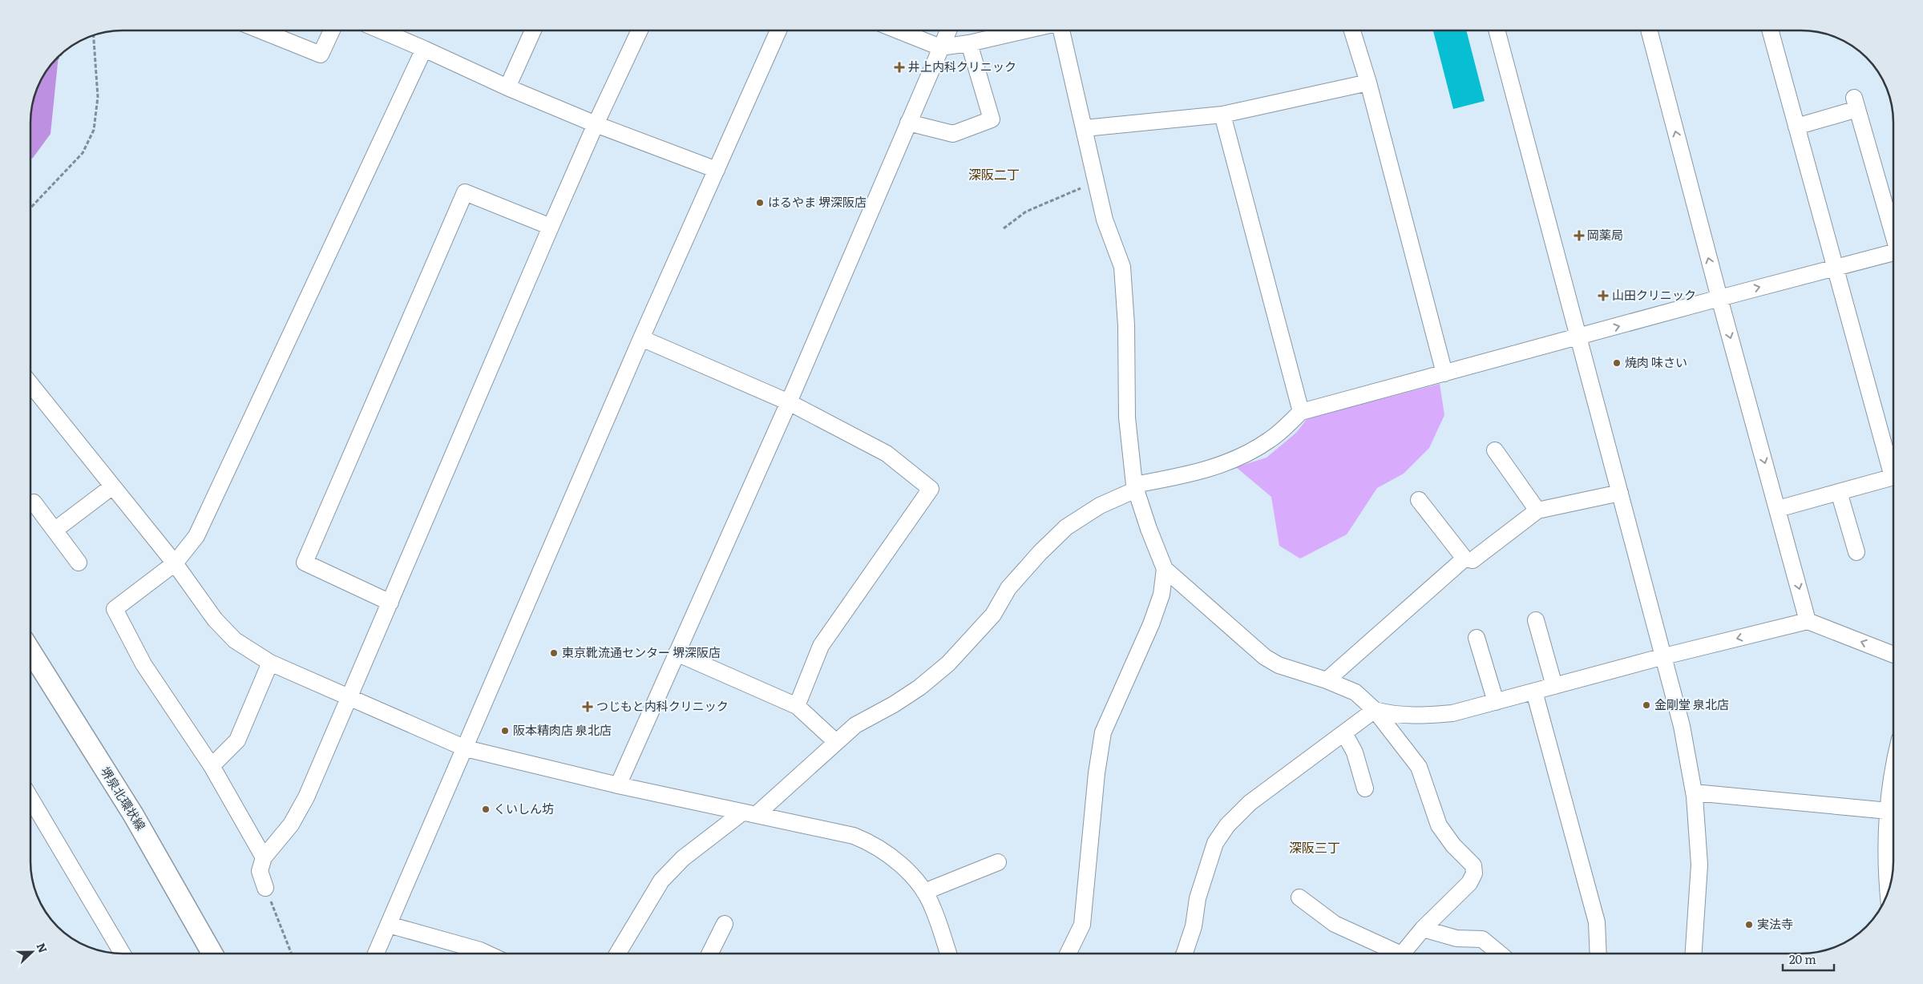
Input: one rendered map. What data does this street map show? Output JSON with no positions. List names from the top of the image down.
{
  "streets": {
    "main road": ["堺泉北環状線"]
  },
  "districts": ["深阪二丁", "深阪三丁"],
  "places": {
    "health": [
      "井上内科クリニック",
      "岡薬局",
      "山田クリニック",
      "つじもと内科クリニック"
    ],
    "other": [
      "はるやま 堺深阪店",
      "焼肉 味さい",
      "東京靴流通センター 堺深阪店",
      "金剛堂 泉北店",
      "阪本精肉店 泉北店",
      "くいしん坊",
      "実法寺"
    ]
  },
  "scale_bar": "20 m",
  "north": "right"
}
